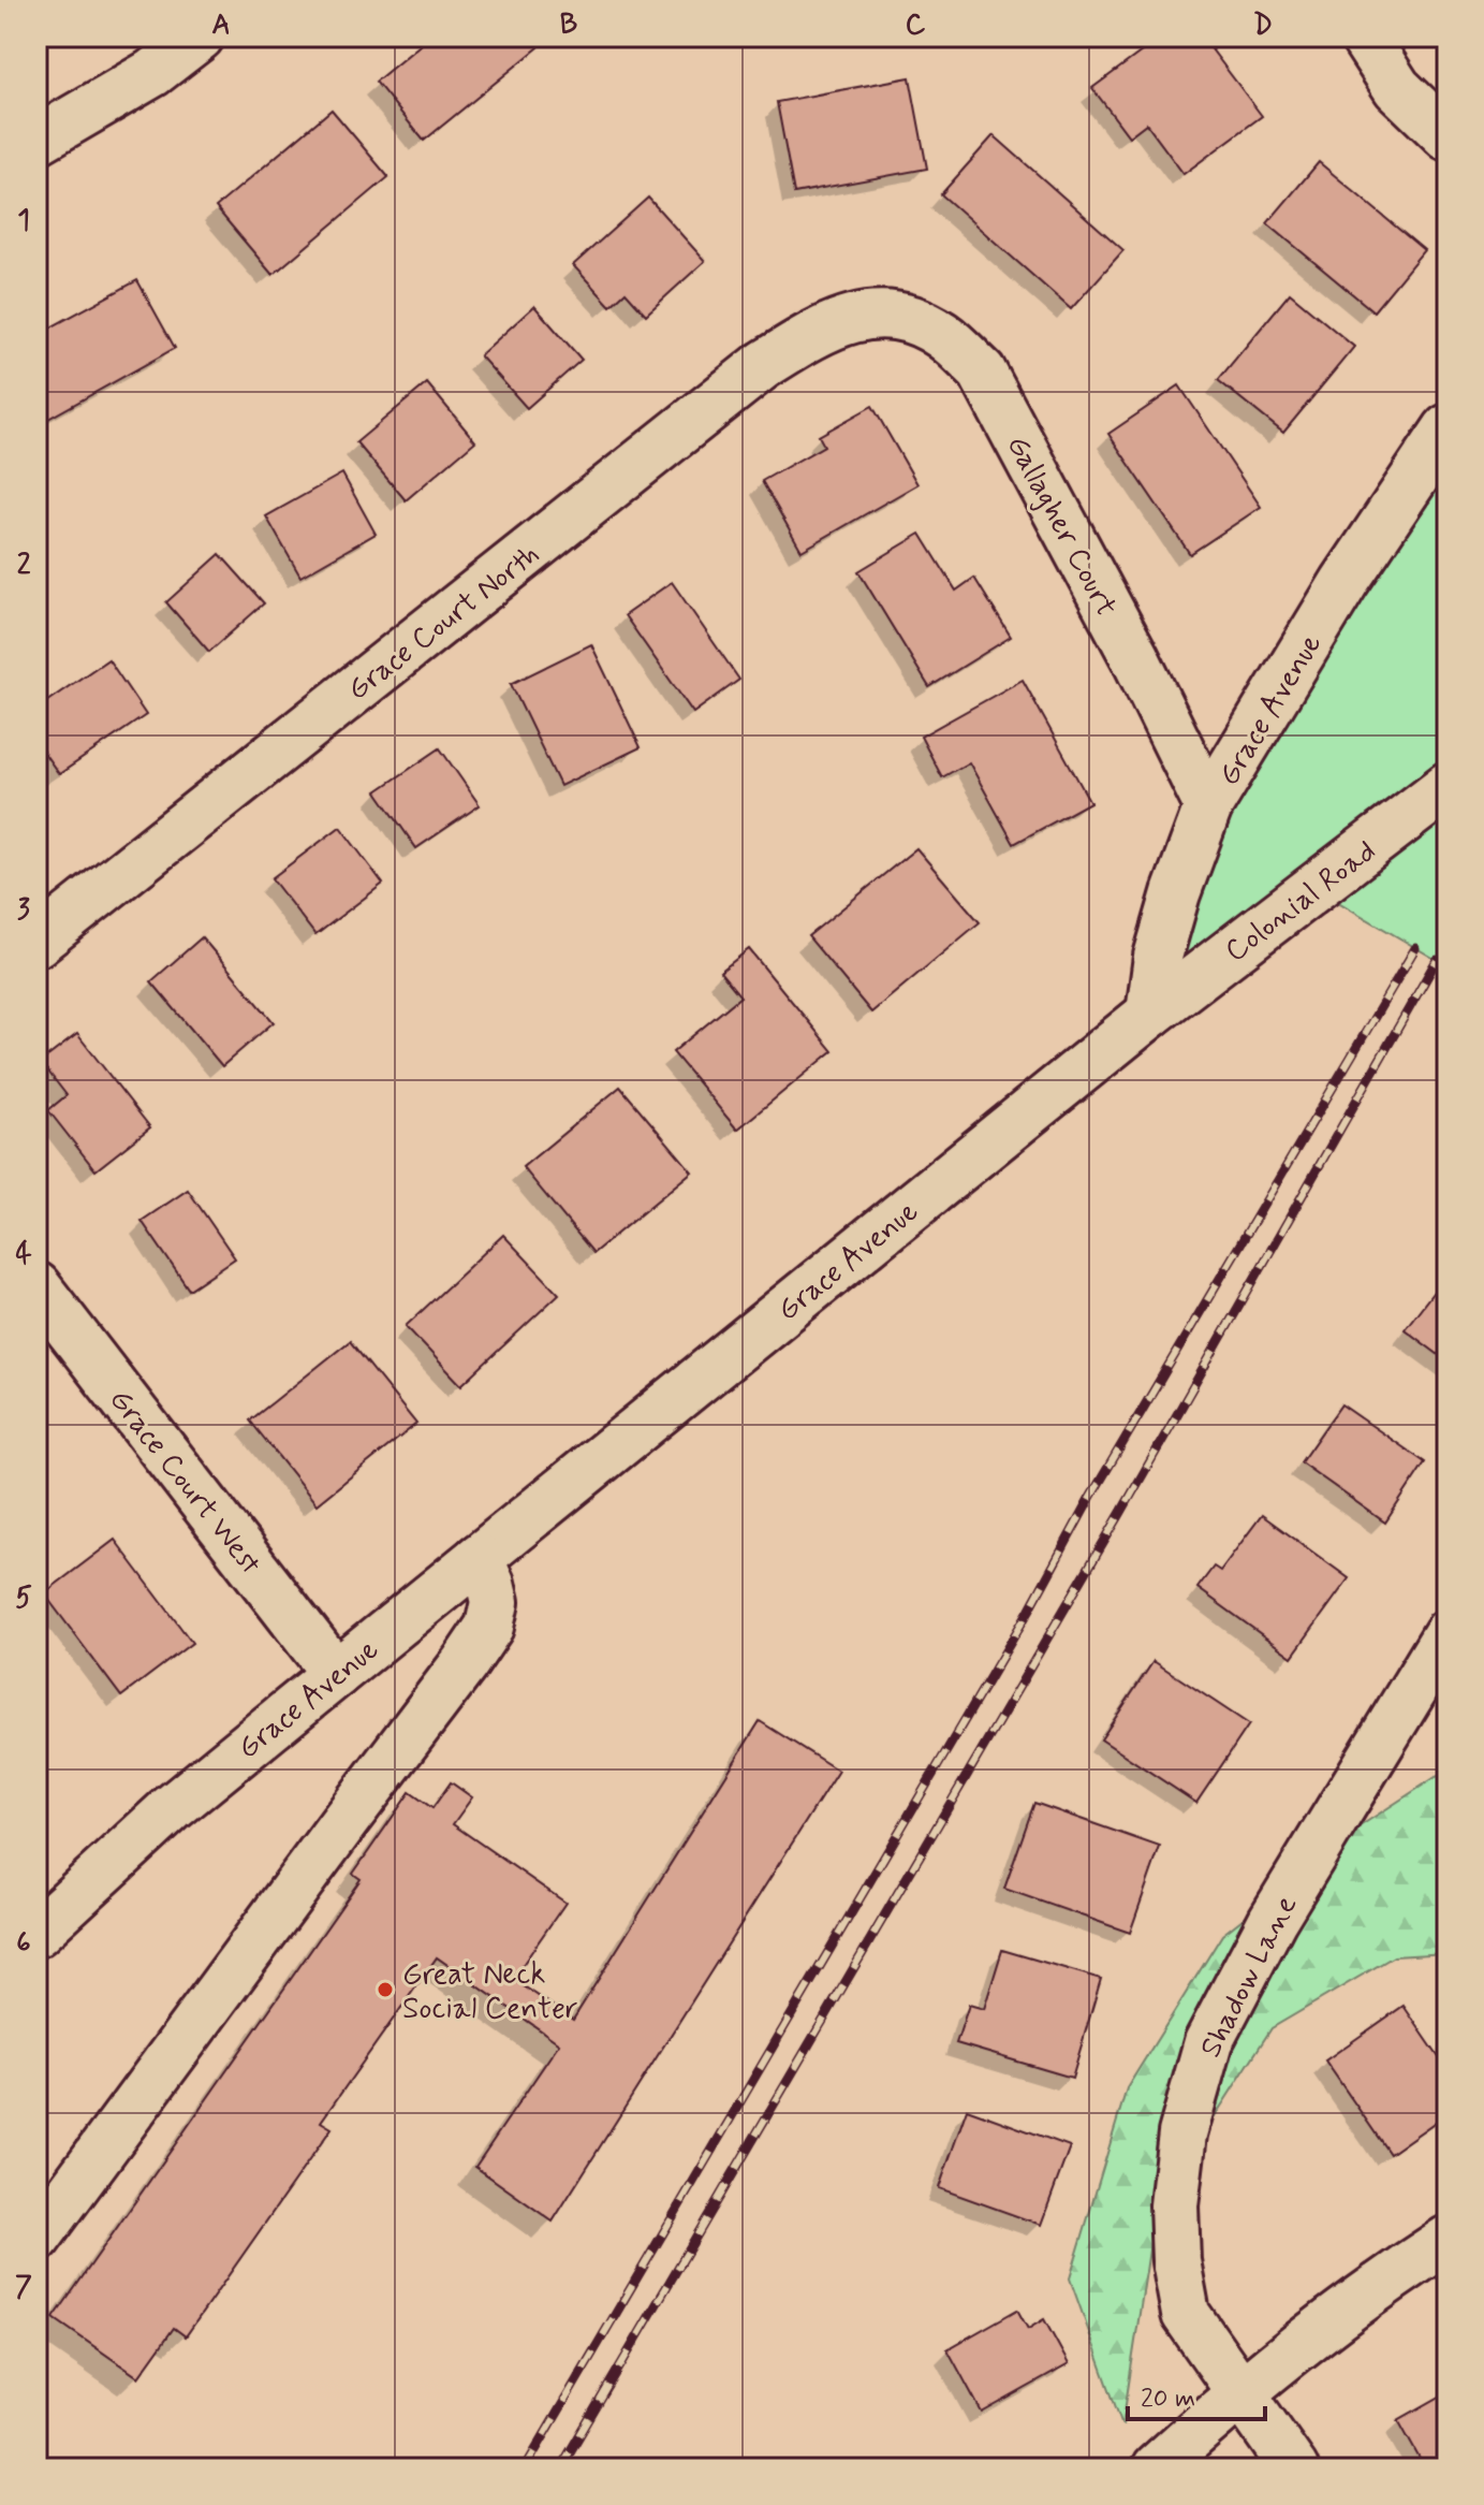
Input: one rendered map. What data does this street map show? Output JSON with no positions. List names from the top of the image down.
{
  "streets": {
    "street": [
      "Gallagher Court",
      "Grace Court North",
      "Grace Avenue",
      "Colonial Road",
      "Grace Court West",
      "Shadow Lane"
    ]
  },
  "crossings": [
    ["Gallagher Court", "Grace Court North"],
    ["Gallagher Court", "Grace Avenue"],
    ["Grace Avenue", "Colonial Road"],
    ["Grace Avenue", "Grace Court West"]
  ],
  "places": ["Great Neck Social Center"],
  "scale_bar": "20 m",
  "grid": {
    "columns": [
      "A",
      "B",
      "C",
      "D"
    ],
    "rows": [
      "1",
      "2",
      "3",
      "4",
      "5",
      "6",
      "7"
    ]
  }
}
